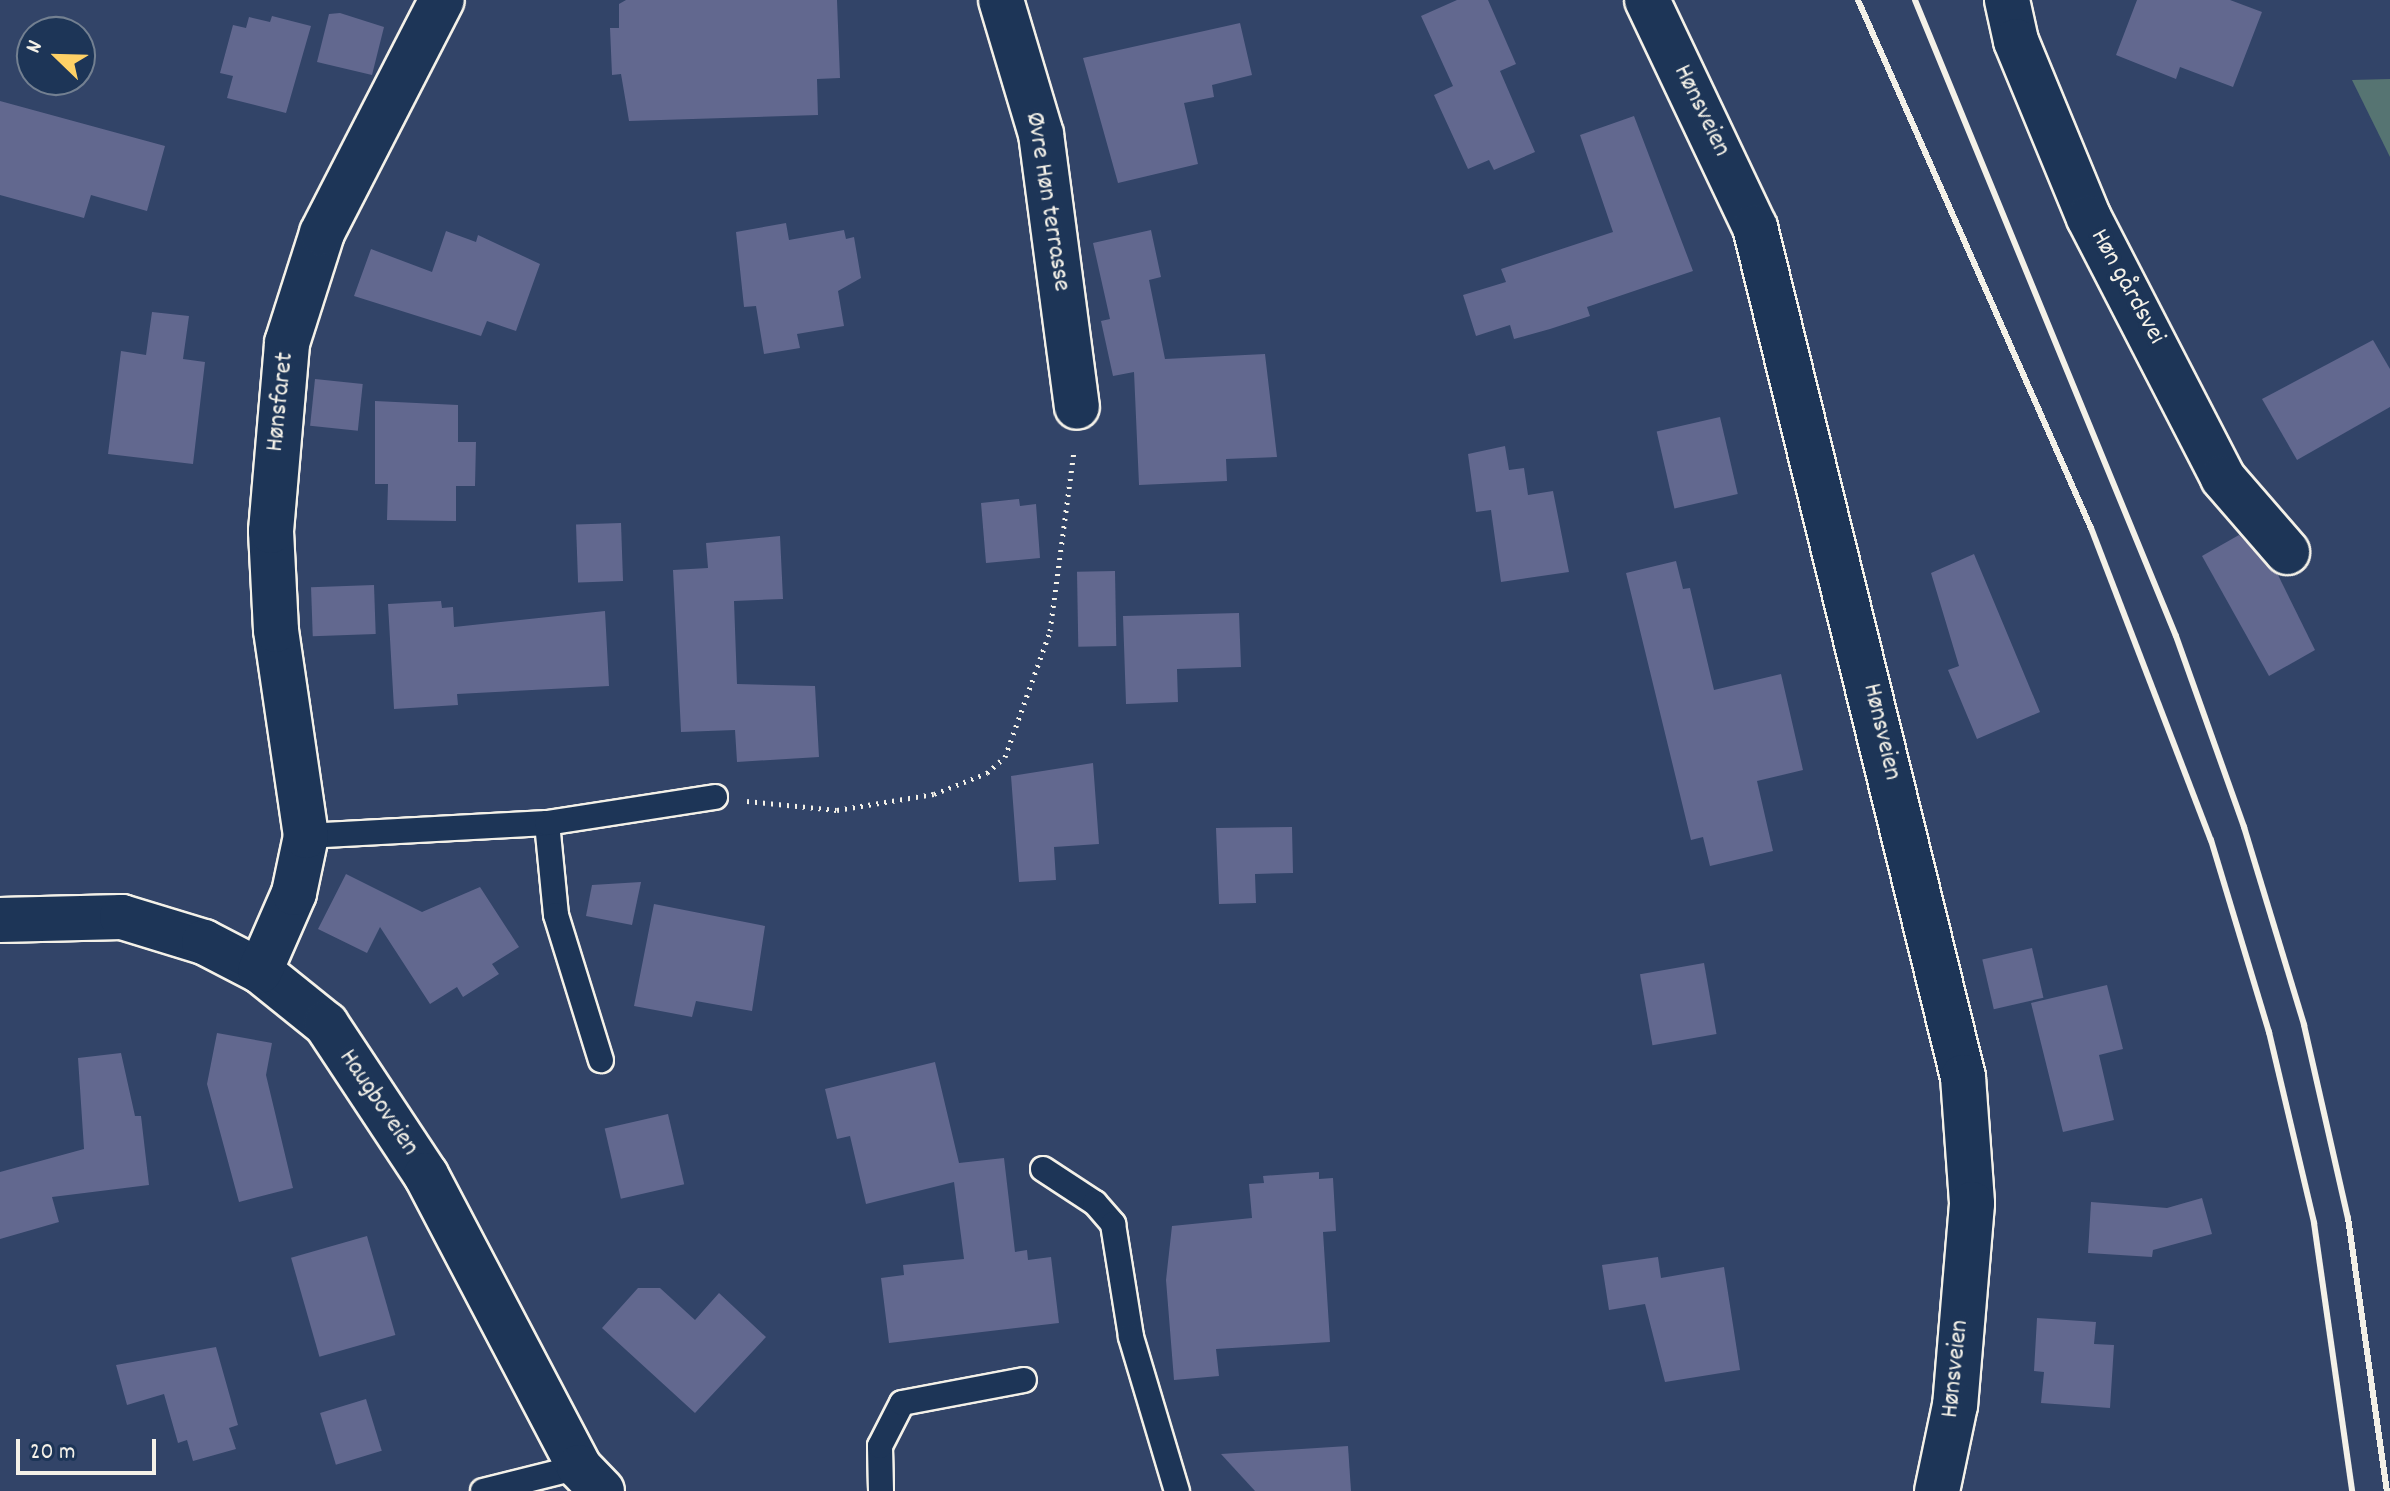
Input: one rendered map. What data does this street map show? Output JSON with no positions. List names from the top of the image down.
{
  "streets": {
    "street": [
      "Hønsveien",
      "Øvre Høn terrasse",
      "Høn gårdsvei",
      "Hønsfaret",
      "Haugboveien"
    ]
  },
  "crossings": [
    ["Hønsfaret", "Haugboveien"]
  ],
  "scale_bar": "20 m",
  "north": "top left"
}
